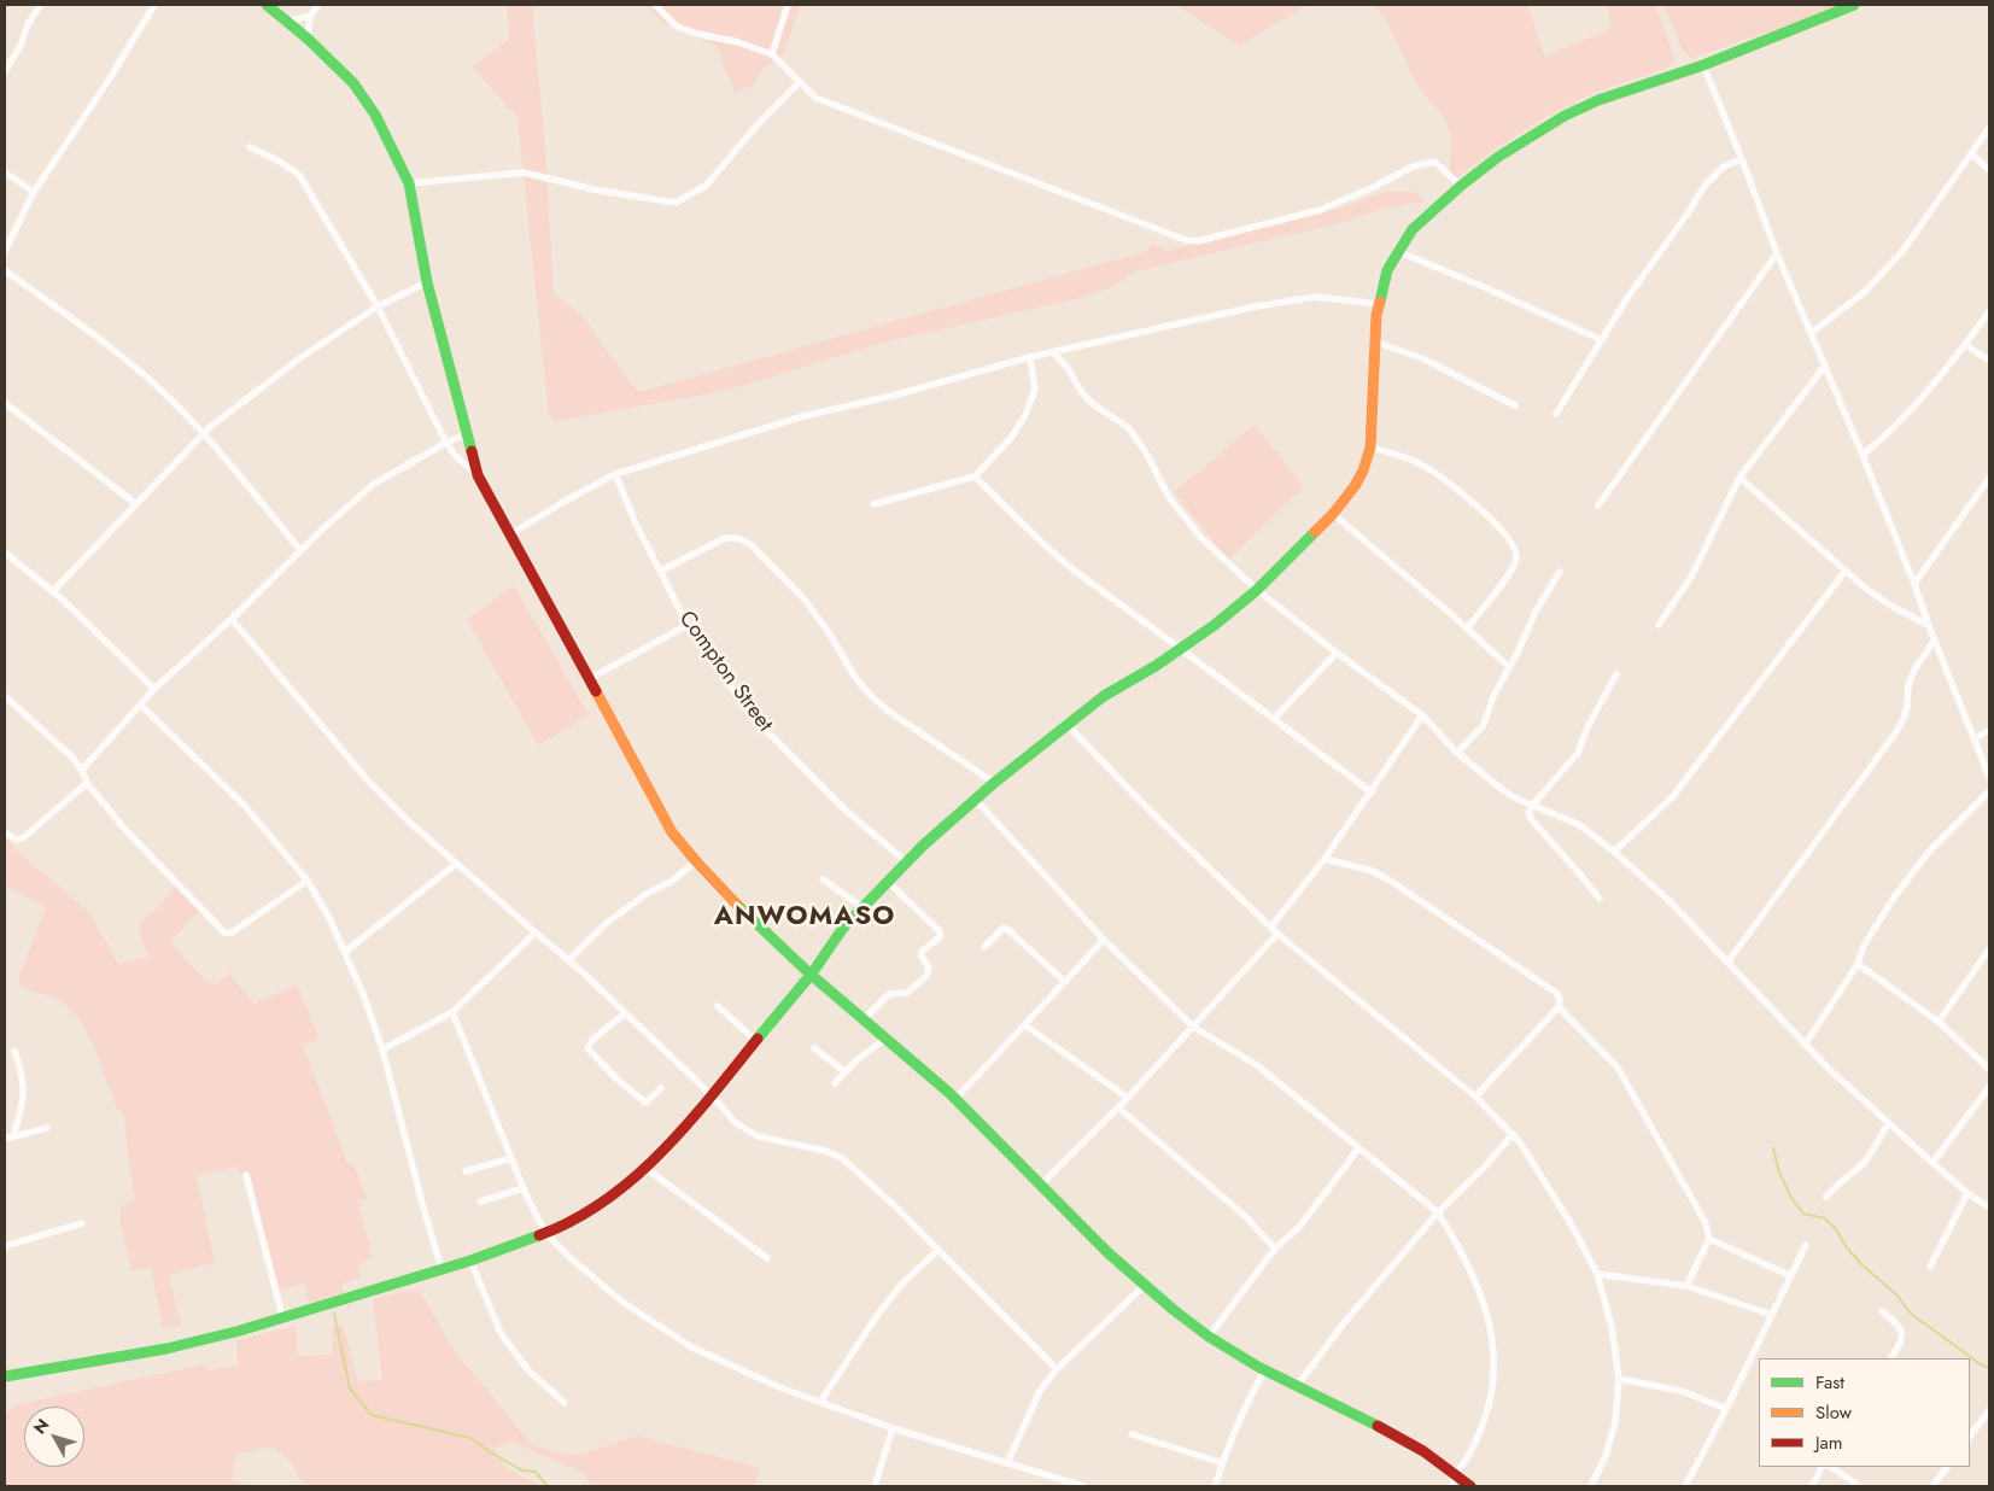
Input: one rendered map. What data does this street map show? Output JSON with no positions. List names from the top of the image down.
{
  "streets": {
    "street": ["Compton Street"]
  },
  "districts": ["ANWOMASO"],
  "legend": ["Fast", "Slow", "Jam"],
  "north": "top left"
}
